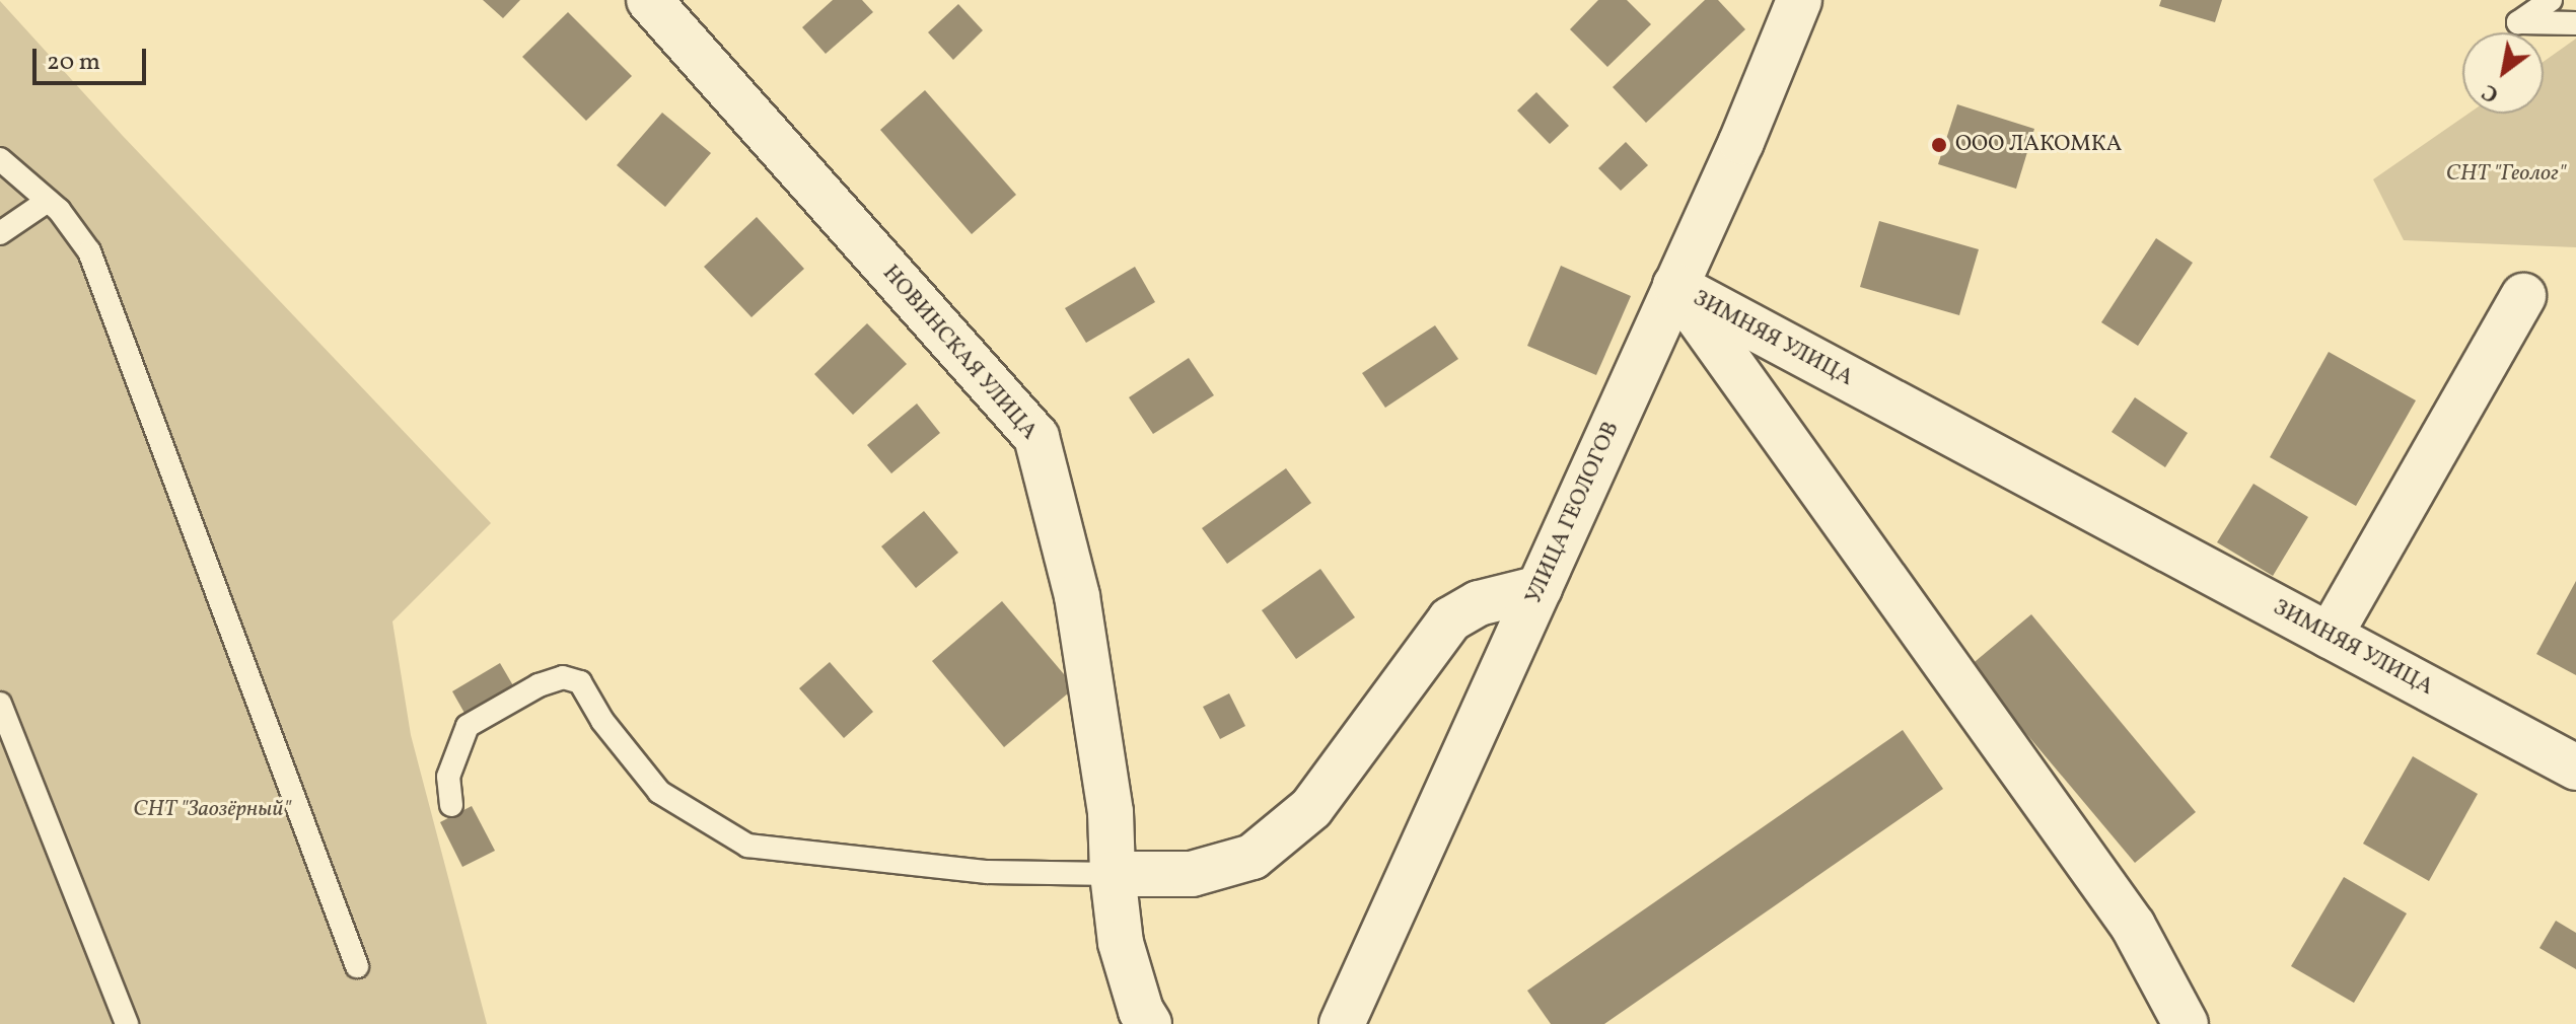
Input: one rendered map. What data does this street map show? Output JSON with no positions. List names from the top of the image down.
{
  "streets": {
    "street": ["ЗИМНЯЯ УЛИЦА", "НОВИНСКАЯ УЛИЦА", "УЛИЦА ГЕОЛОГОВ"]
  },
  "crossings": [
    ["ЗИМНЯЯ УЛИЦА", "УЛИЦА ГЕОЛОГОВ"]
  ],
  "parks": ["СНТ \"Геолог\"", "СНТ \"Заозёрный\""],
  "places": ["ООО ЛАКОМКА"],
  "scale_bar": "20 m",
  "north": "bottom left"
}
